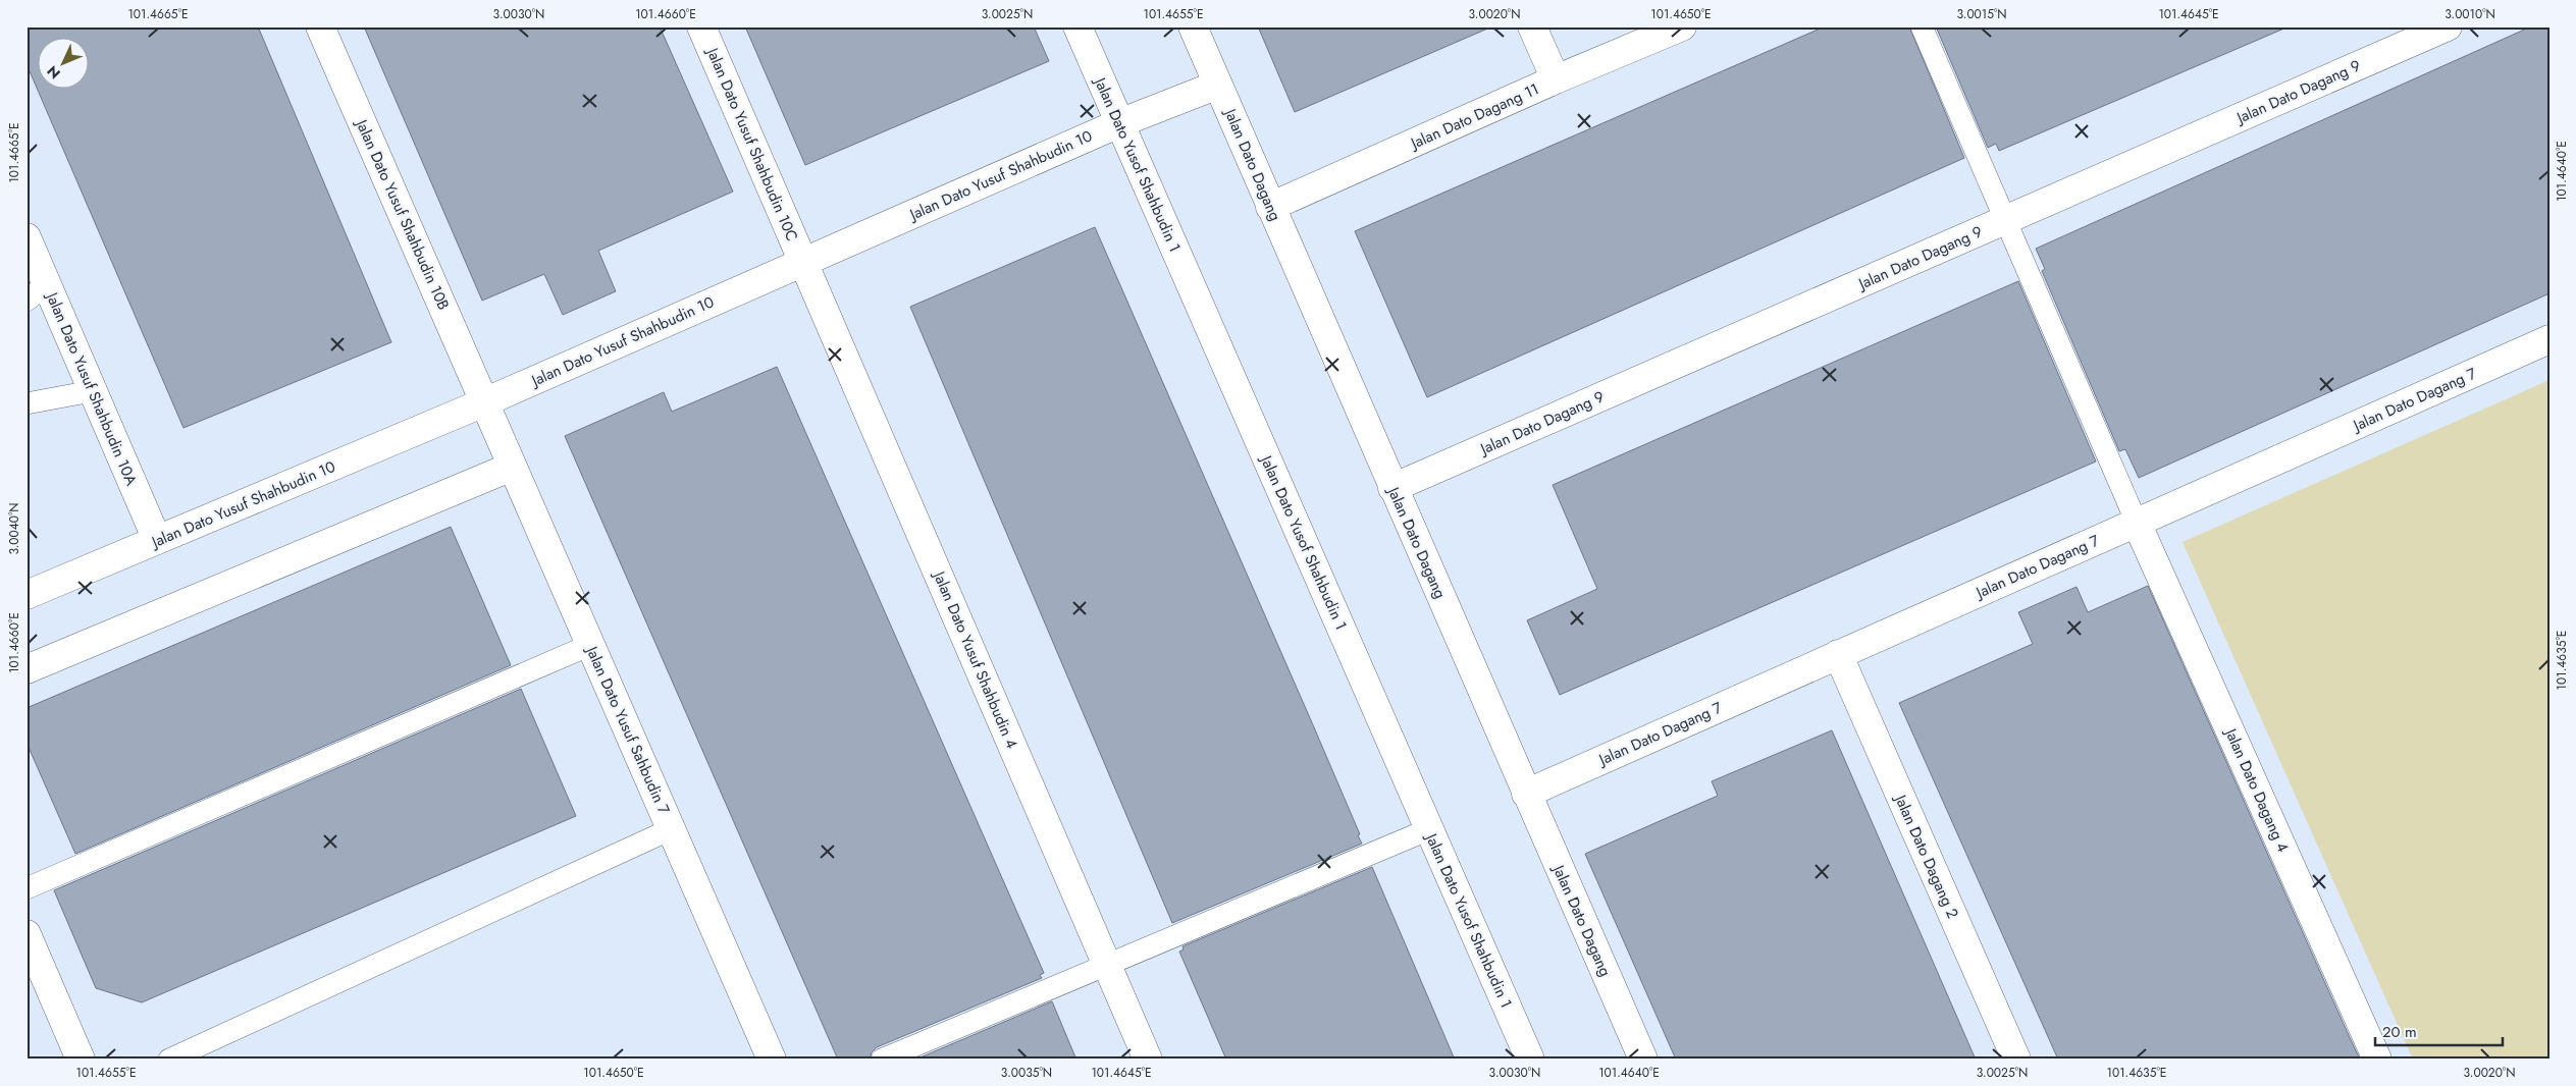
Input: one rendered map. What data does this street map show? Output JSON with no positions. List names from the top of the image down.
{
  "streets": {
    "street": [
      "Jalan Dato Dagang 9",
      "Jalan Dato Dagang 11",
      "Jalan Dato Yusuf Shahbudin 10C",
      "Jalan Dato Yusof Shahbudin 1",
      "Jalan Dato Dagang",
      "Jalan Dato Yusuf Shahbudin 10",
      "Jalan Dato Yusuf Shahbudin 10B",
      "Jalan Dato Yusuf Shahbudin 10A",
      "Jalan Dato Dagang 7",
      "Jalan Dato Yusuf Shahbudin 4",
      "Jalan Dato Yusuf Sahbudin 7",
      "Jalan Dato Dagang 4",
      "Jalan Dato Dagang 2"
    ]
  },
  "crossings": [
    ["Jalan Dato Dagang 9", "Jalan Dato Dagang"],
    ["Jalan Dato Dagang 11", "Jalan Dato Dagang"],
    ["Jalan Dato Yusuf Shahbudin 10C", "Jalan Dato Yusuf Shahbudin 10"],
    ["Jalan Dato Yusuf Shahbudin 10C", "Jalan Dato Yusuf Shahbudin 4"],
    ["Jalan Dato Yusof Shahbudin 1", "Jalan Dato Yusuf Shahbudin 10"],
    ["Jalan Dato Dagang", "Jalan Dato Yusuf Shahbudin 10"],
    ["Jalan Dato Dagang", "Jalan Dato Dagang 7"],
    ["Jalan Dato Yusuf Shahbudin 10", "Jalan Dato Yusuf Shahbudin 10B"],
    ["Jalan Dato Yusuf Shahbudin 10", "Jalan Dato Yusuf Shahbudin 10A"],
    ["Jalan Dato Yusuf Shahbudin 10", "Jalan Dato Yusuf Shahbudin 4"],
    ["Jalan Dato Yusuf Shahbudin 10", "Jalan Dato Yusuf Sahbudin 7"],
    ["Jalan Dato Yusuf Shahbudin 10B", "Jalan Dato Yusuf Sahbudin 7"],
    ["Jalan Dato Dagang 7", "Jalan Dato Dagang 4"],
    ["Jalan Dato Dagang 7", "Jalan Dato Dagang 2"]
  ],
  "scale_bar": "20 m",
  "north": "bottom left",
  "coordinates": [
    "101.4665°E",
    "3.0030°N",
    "101.4660°E",
    "3.0025°N",
    "101.4655°E",
    "3.0020°N",
    "101.4650°E",
    "3.0015°N",
    "101.4645°E",
    "3.0010°N",
    "101.4640°E",
    "3.0040°N",
    "101.4635°E",
    "3.0035°N"
  ]
}
